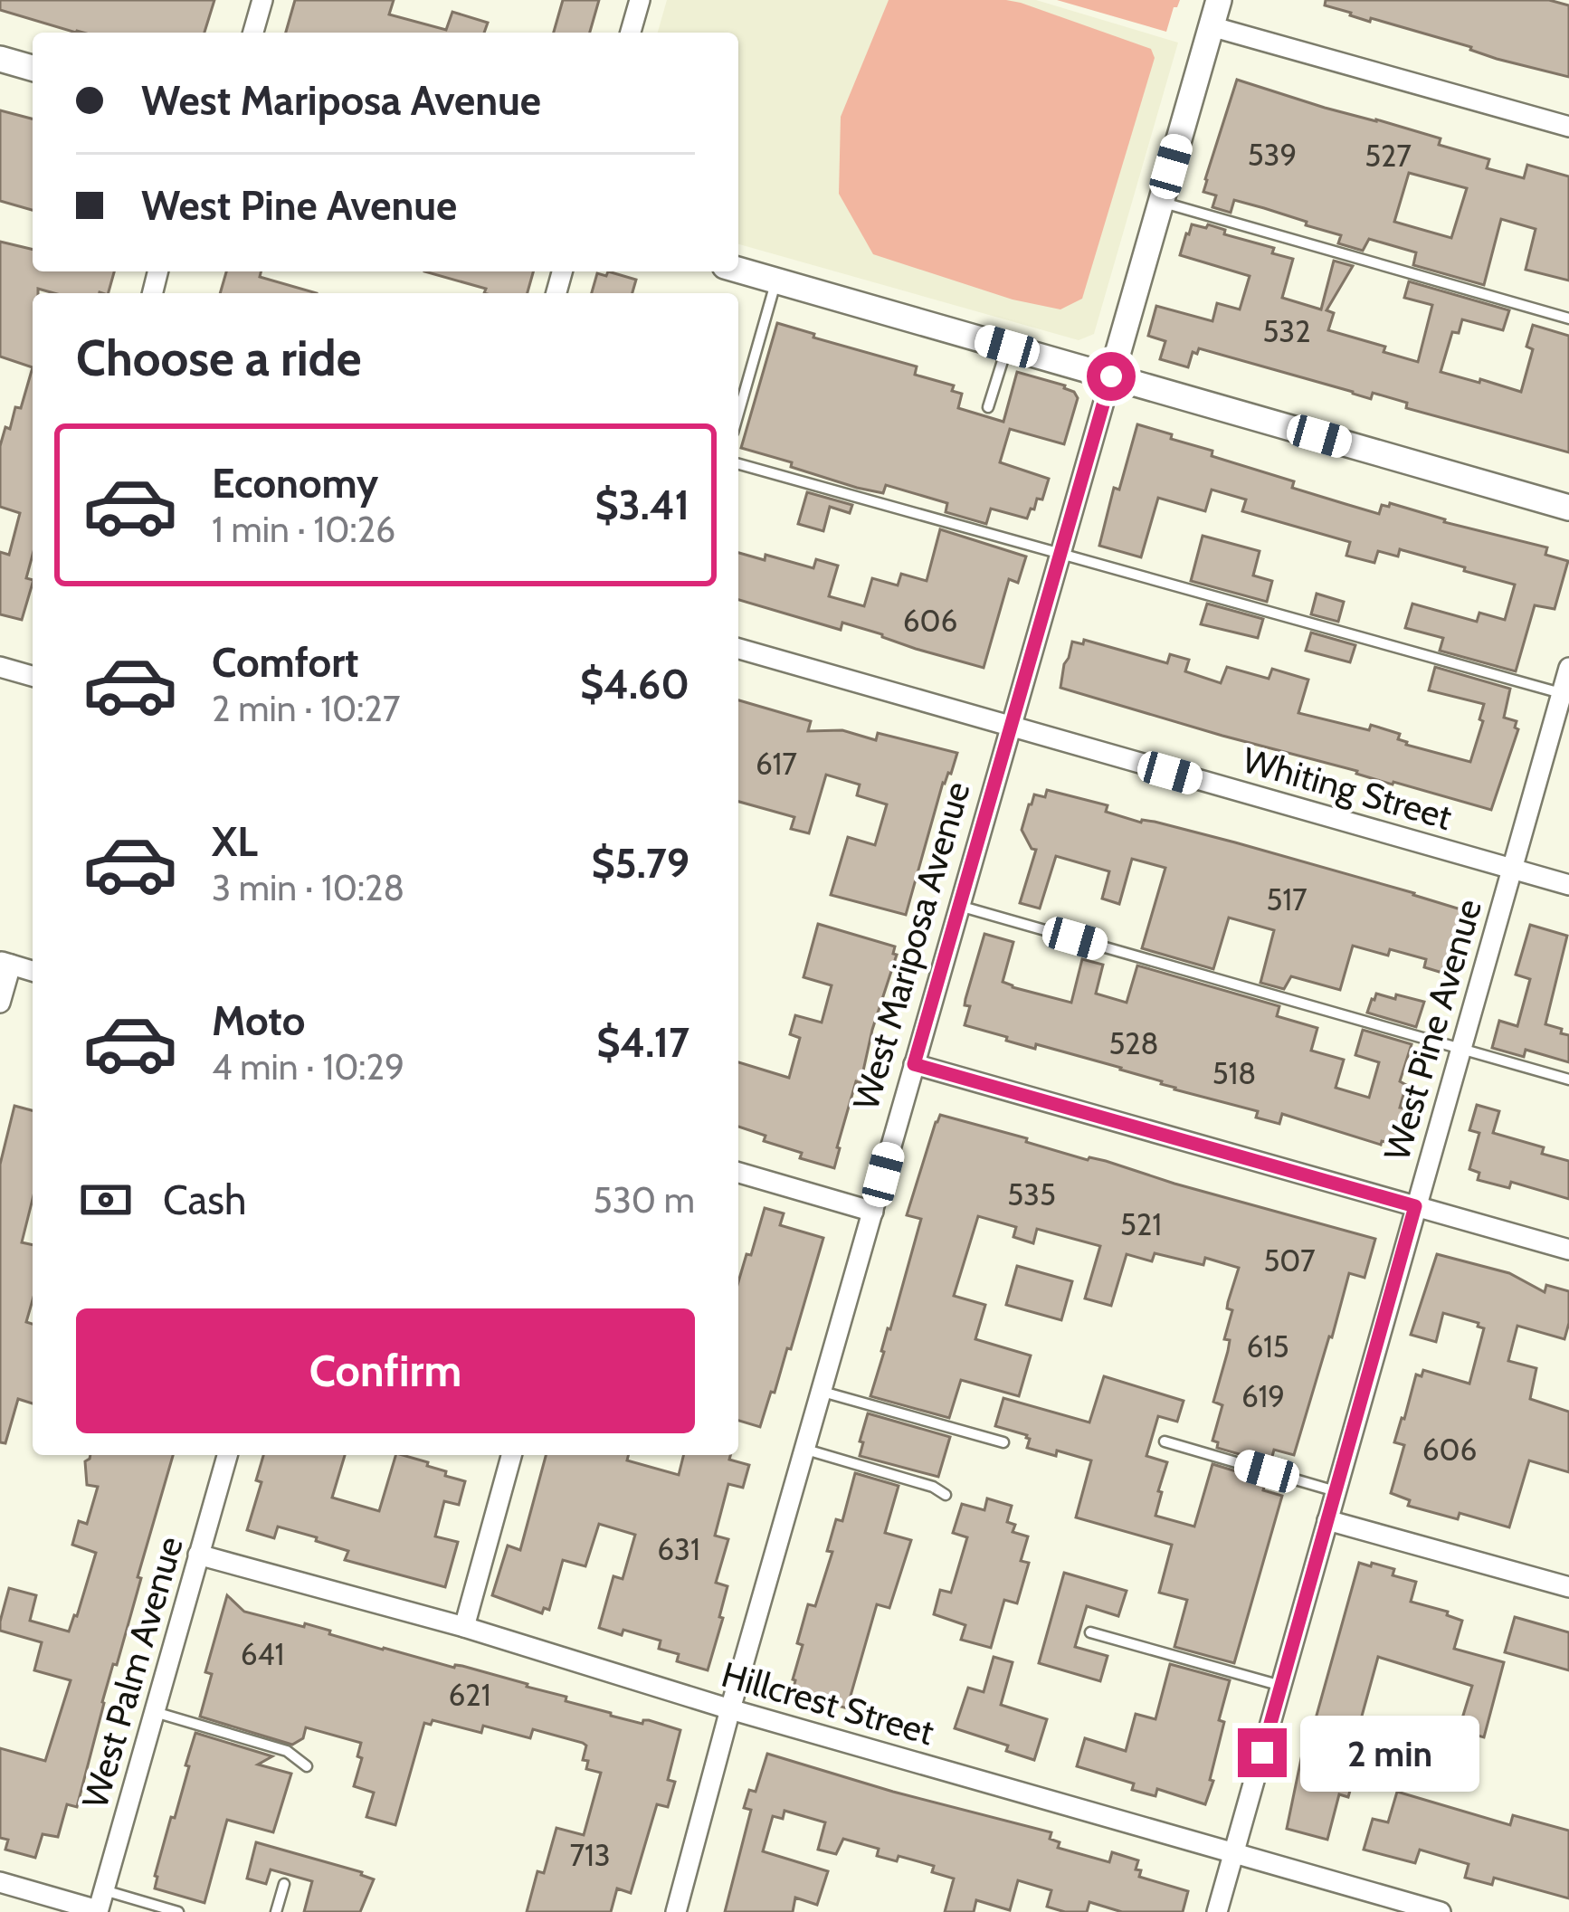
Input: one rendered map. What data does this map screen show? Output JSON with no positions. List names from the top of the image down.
{
  "streets": {
    "street": [
      "Whiting Street",
      "West Mariposa Avenue",
      "West Pine Avenue",
      "West Palm Avenue",
      "Hillcrest Street"
    ]
  },
  "crossings": [
    ["Whiting Street", "West Mariposa Avenue"],
    ["Whiting Street", "West Pine Avenue"],
    ["West Mariposa Avenue", "Hillcrest Street"],
    ["West Pine Avenue", "Hillcrest Street"],
    ["West Palm Avenue", "Hillcrest Street"]
  ],
  "house_numbers": [
    "539",
    "527",
    "532",
    "606",
    "617",
    "517",
    "528",
    "518",
    "535",
    "521",
    "507",
    "615",
    "619",
    "606",
    "631",
    "641",
    "621",
    "713"
  ],
  "page": {
    "banner": ["West Mariposa Avenue", "West Pine Avenue"],
    "heading": "Choose a ride",
    "list": [
      {
        "name": "Economy",
        "note": "1 min · 10:26",
        "value": "$3.41"
      },
      {
        "name": "Comfort",
        "note": "2 min · 10:27",
        "value": "$4.60"
      },
      {
        "name": "XL",
        "note": "3 min · 10:28",
        "value": "$5.79"
      },
      {
        "name": "Moto",
        "note": "4 min · 10:29",
        "value": "$4.17"
      }
    ],
    "pay": ["Cash", "530 m"],
    "buttons": "Confirm",
    "bubble": "2 min"
  }
}
